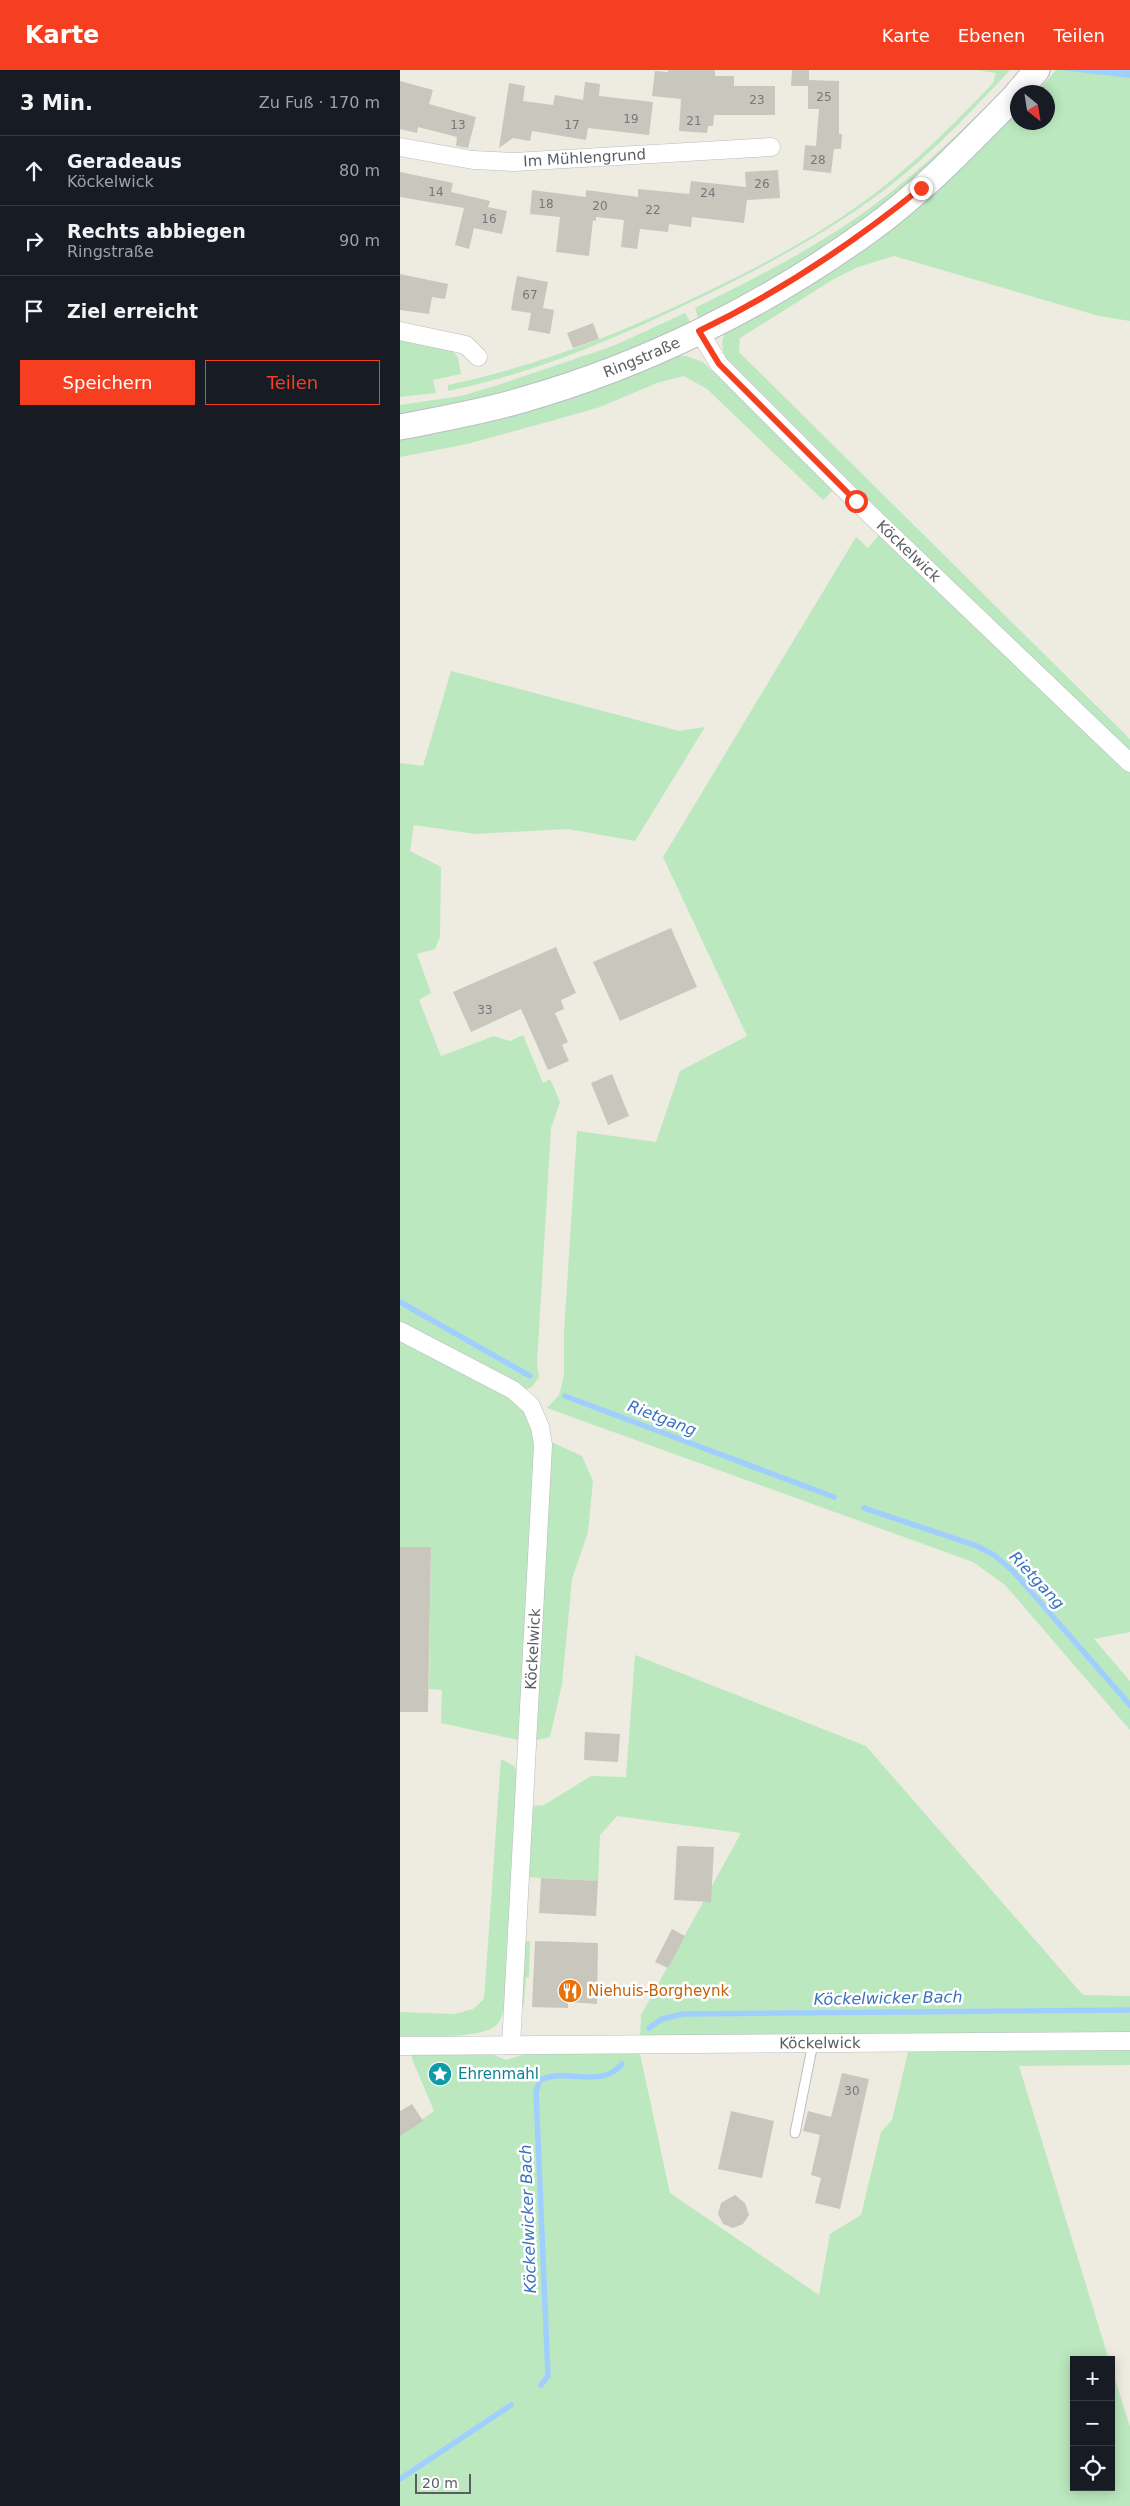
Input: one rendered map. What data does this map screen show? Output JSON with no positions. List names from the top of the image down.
{
  "streets": {
    "main road": ["Ringstraße"],
    "street": ["Im Mühlengrund", "Köckelwick"]
  },
  "crossings": [
    ["Ringstraße", "Köckelwick"]
  ],
  "water": ["Rietgang", "Köckelwicker Bach"],
  "places": {
    "restaurant": ["Niehuis-Borgheynk"],
    "place": ["Ehrenmahl"]
  },
  "house_numbers": [
    "25",
    "23",
    "19",
    "21",
    "13",
    "17",
    "28",
    "26",
    "14",
    "24",
    "18",
    "20",
    "22",
    "16",
    "67",
    "33",
    "30"
  ],
  "scale_bar": "20 m",
  "north": "bottom right",
  "page": {
    "header": "Karte",
    "nav": ["Karte", "Ebenen", "Teilen"],
    "heading": ["3 Min.", "Zu Fuß · 170 m"],
    "list": [
      ["Geradeaus", "Köckelwick", "80 m"],
      ["Rechts abbiegen", "Ringstraße", "90 m"],
      "Ziel erreicht"
    ],
    "buttons": ["Speichern", "Teilen"],
    "map_buttons": ["+", "−"],
    "scale": "20 m"
  }
}
